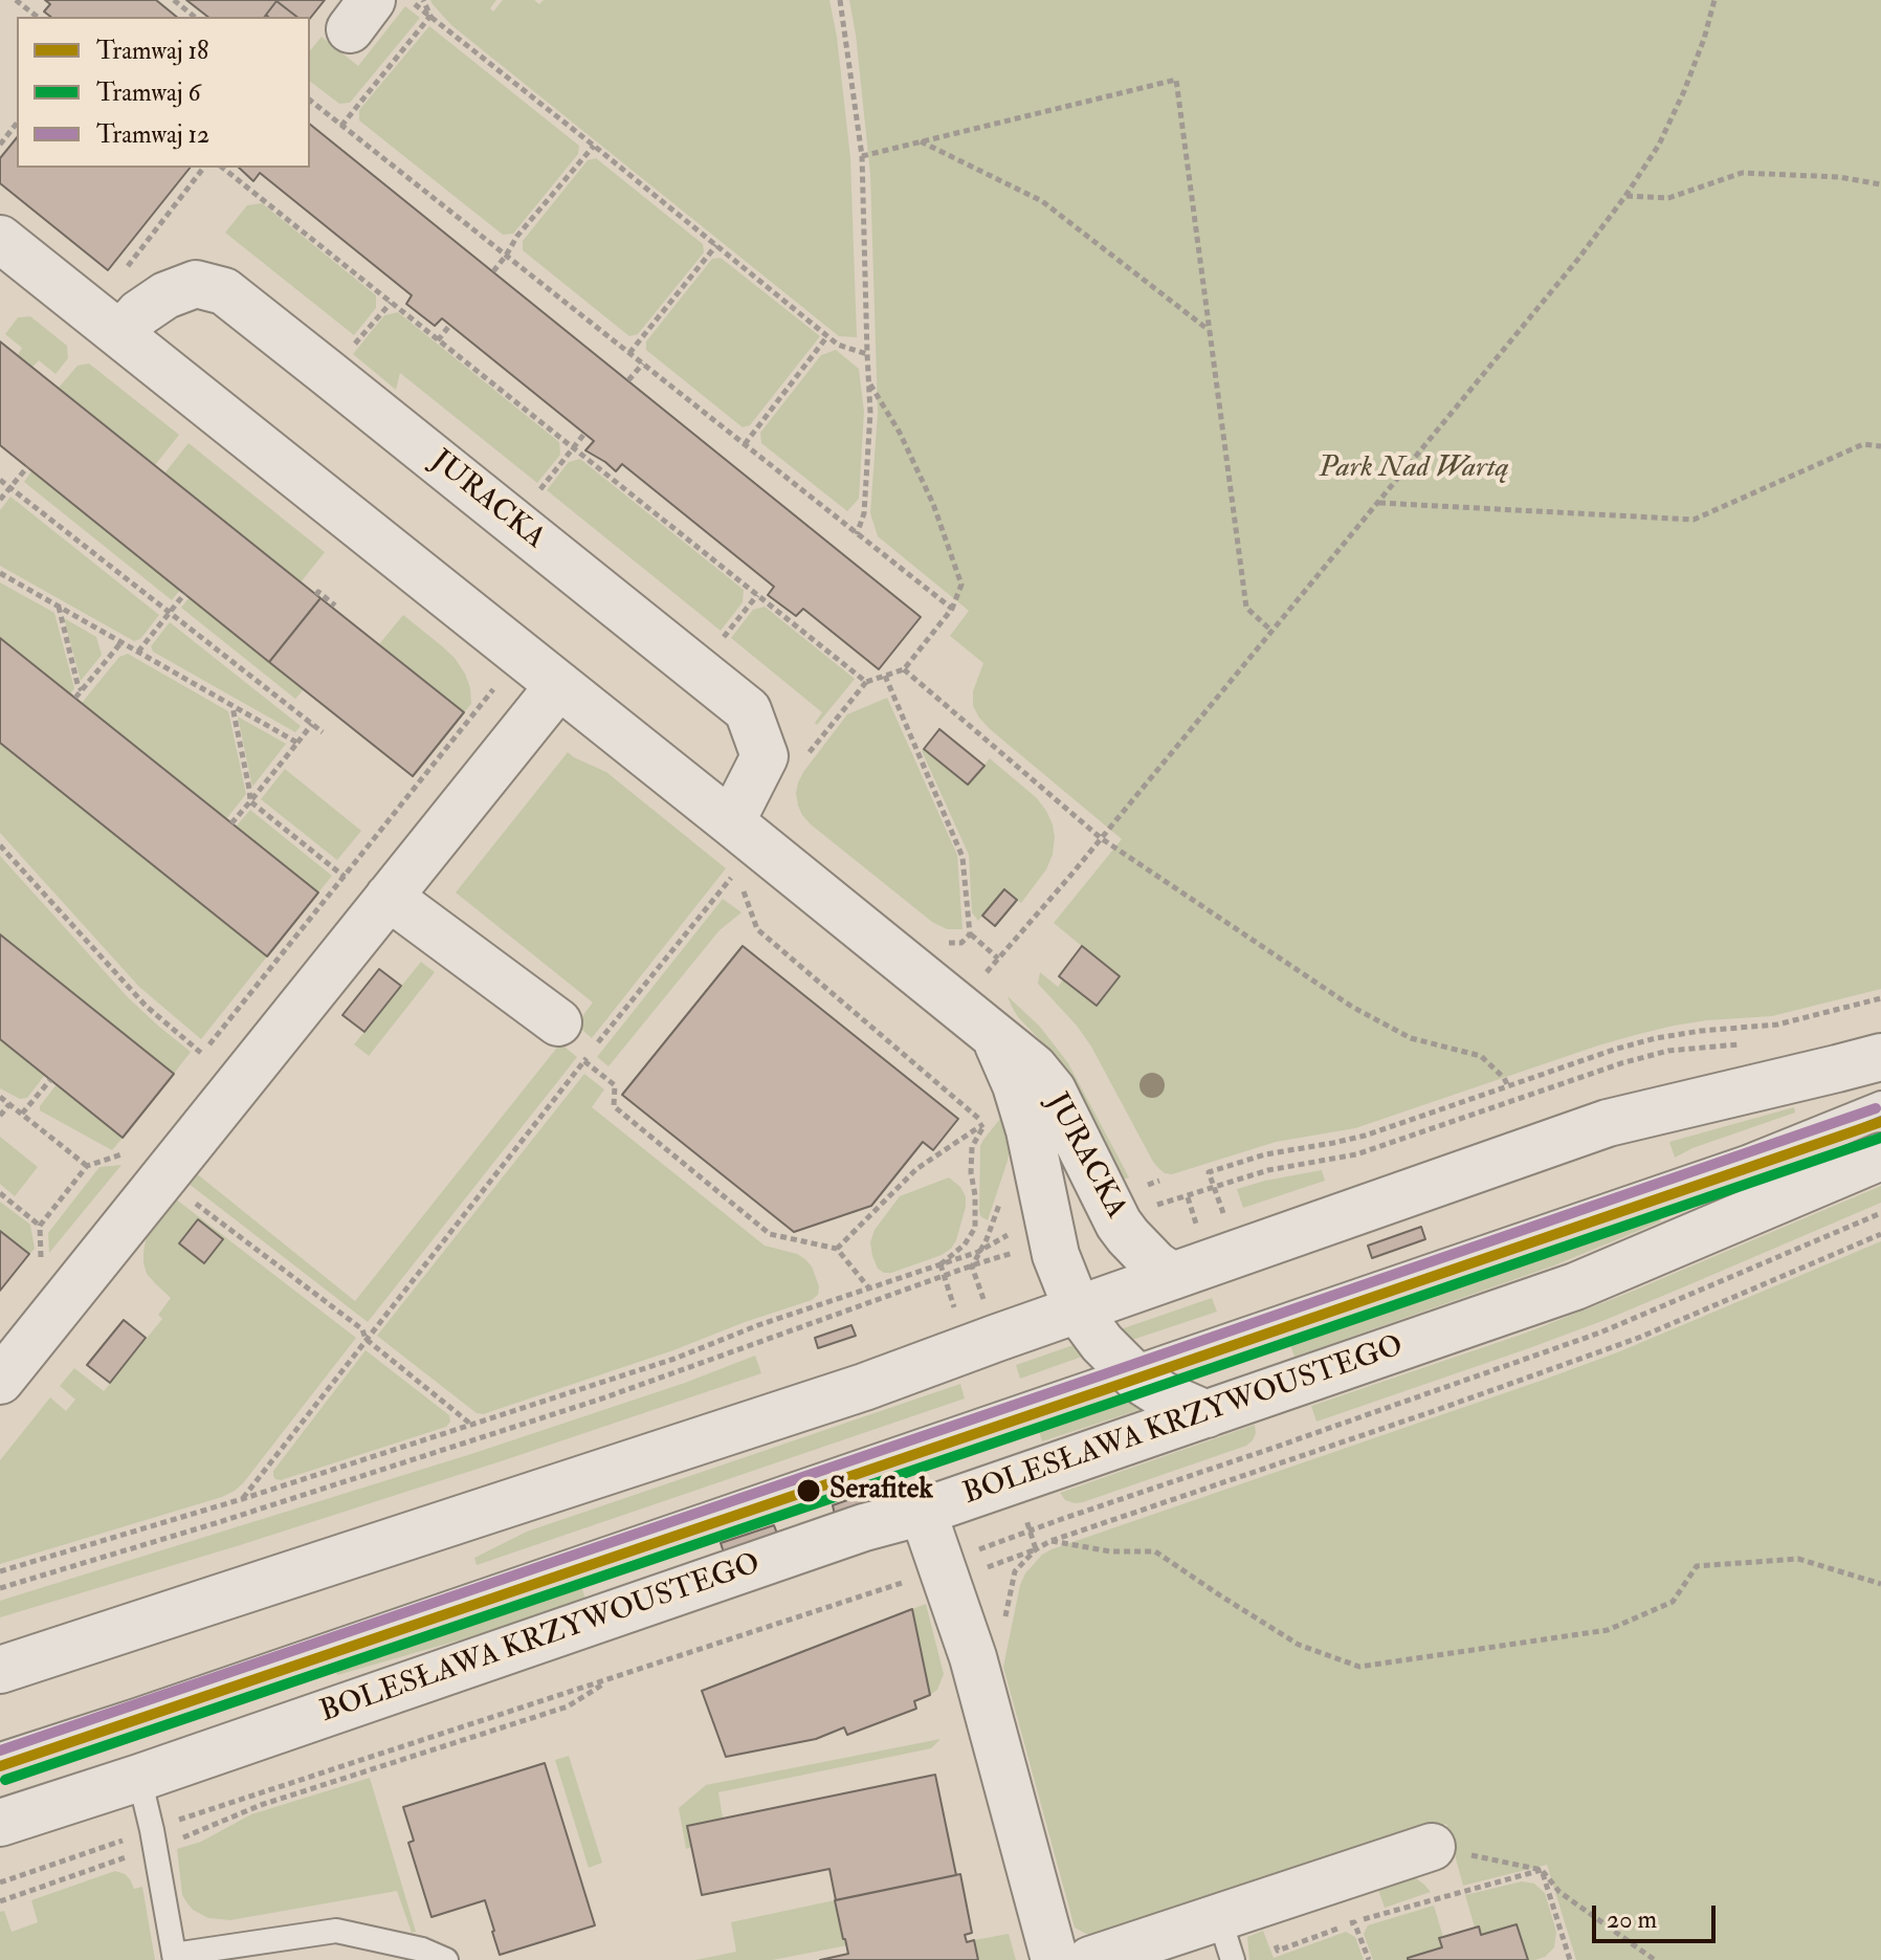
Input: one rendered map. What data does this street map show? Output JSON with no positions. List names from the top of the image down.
{
  "streets": {
    "street": ["JURACKA", "BOLESŁAWA KRZYWOUSTEGO"]
  },
  "crossings": [
    ["JURACKA", "BOLESŁAWA KRZYWOUSTEGO"]
  ],
  "parks": ["Park Nad Wartą"],
  "places": ["Serafitek"],
  "lines": ["tram line 12", "tram line 18", "tram line 6"],
  "legend": ["Tramwaj 18", "Tramwaj 6", "Tramwaj 12"],
  "scale_bar": "20 m"
}
